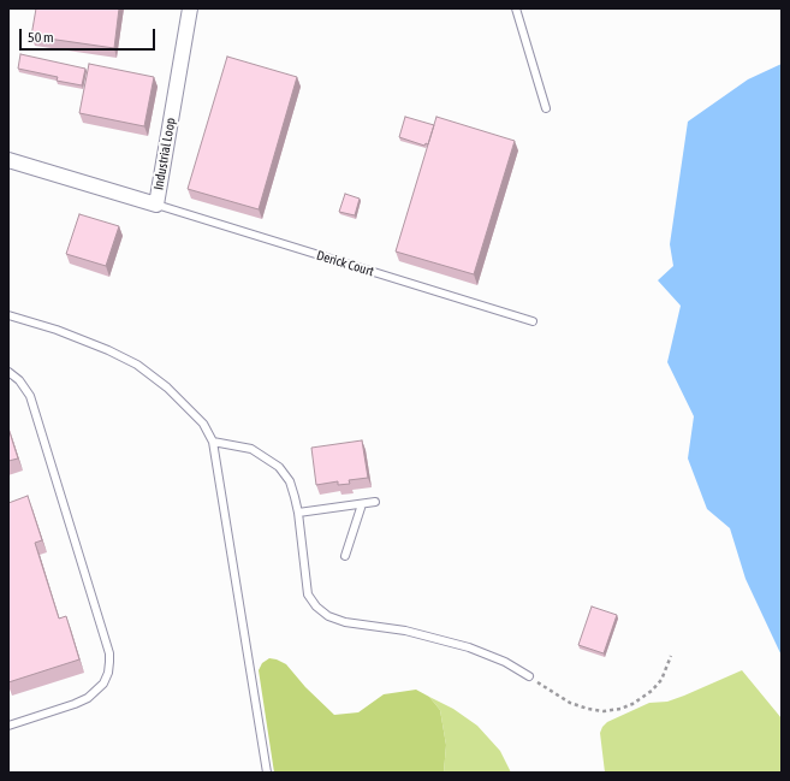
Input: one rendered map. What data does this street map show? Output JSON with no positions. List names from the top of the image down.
{
  "streets": {
    "street": ["Industrial Loop"],
    "lane": ["Derick Court"]
  },
  "crossings": [
    ["Industrial Loop", "Derick Court"]
  ],
  "scale_bar": "50 m"
}
